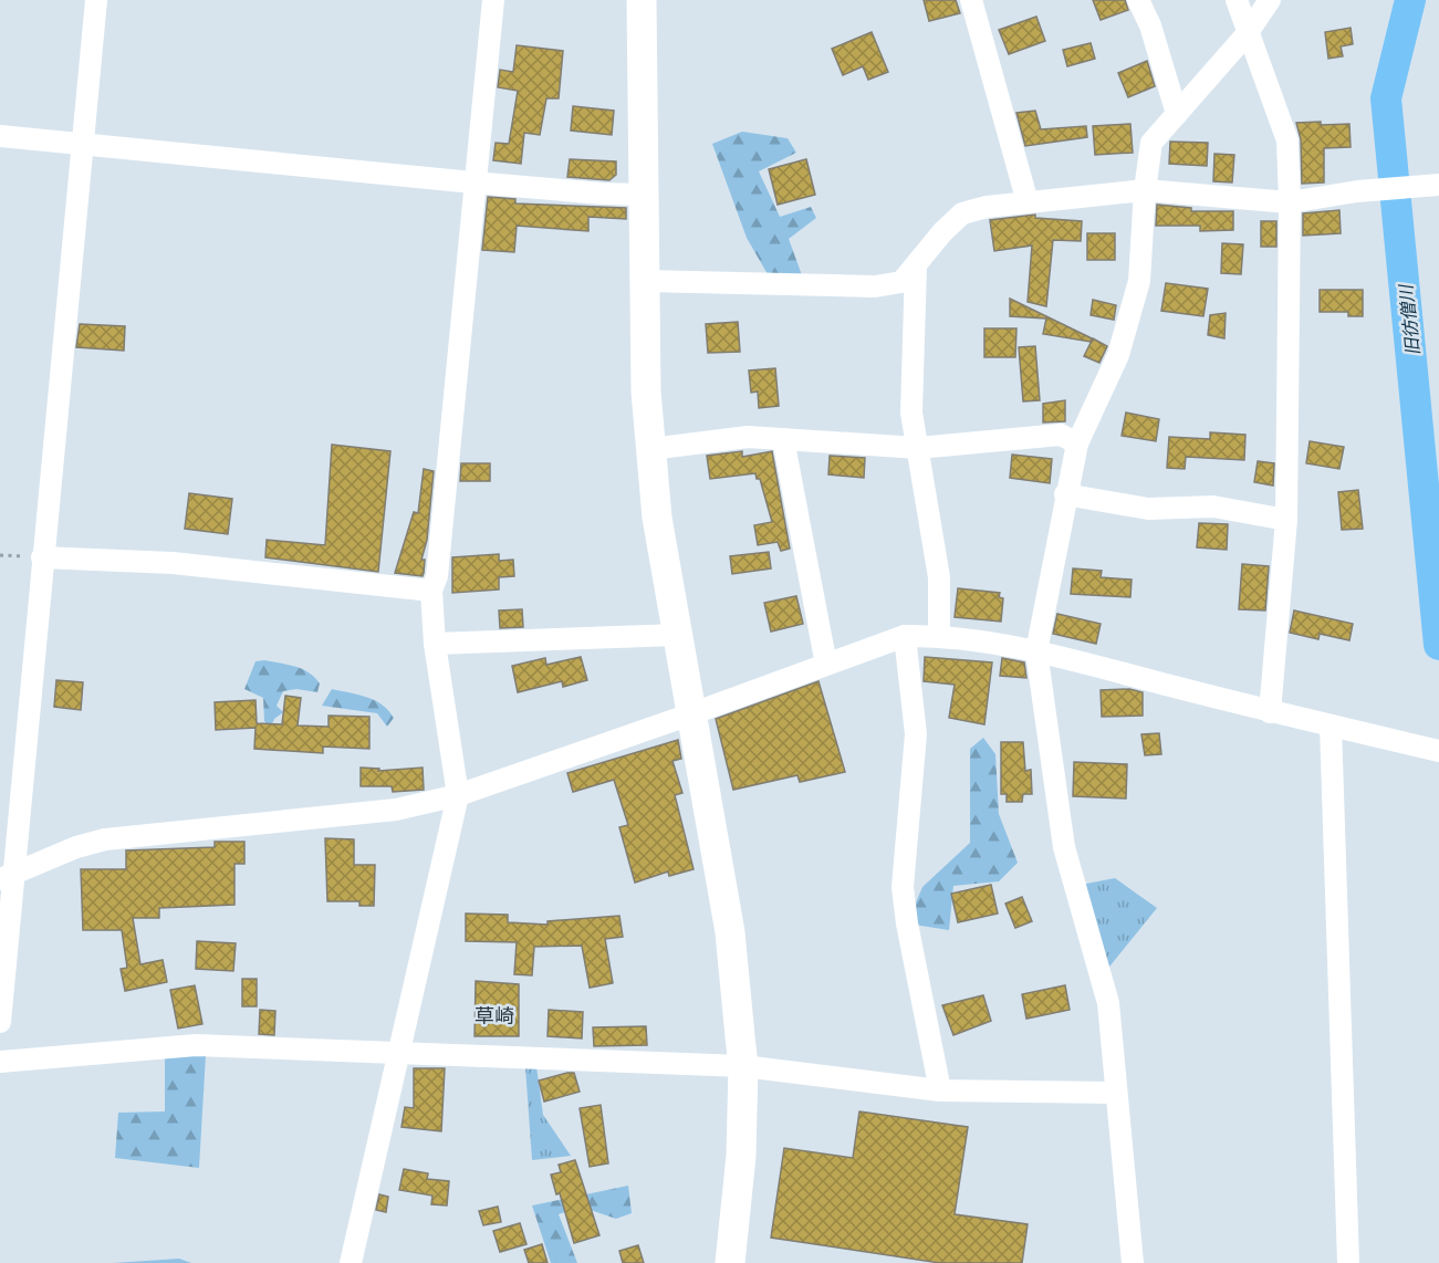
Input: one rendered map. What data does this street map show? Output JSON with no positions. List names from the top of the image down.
{
  "districts": ["草崎"],
  "water": ["旧彷僧川"]
}
